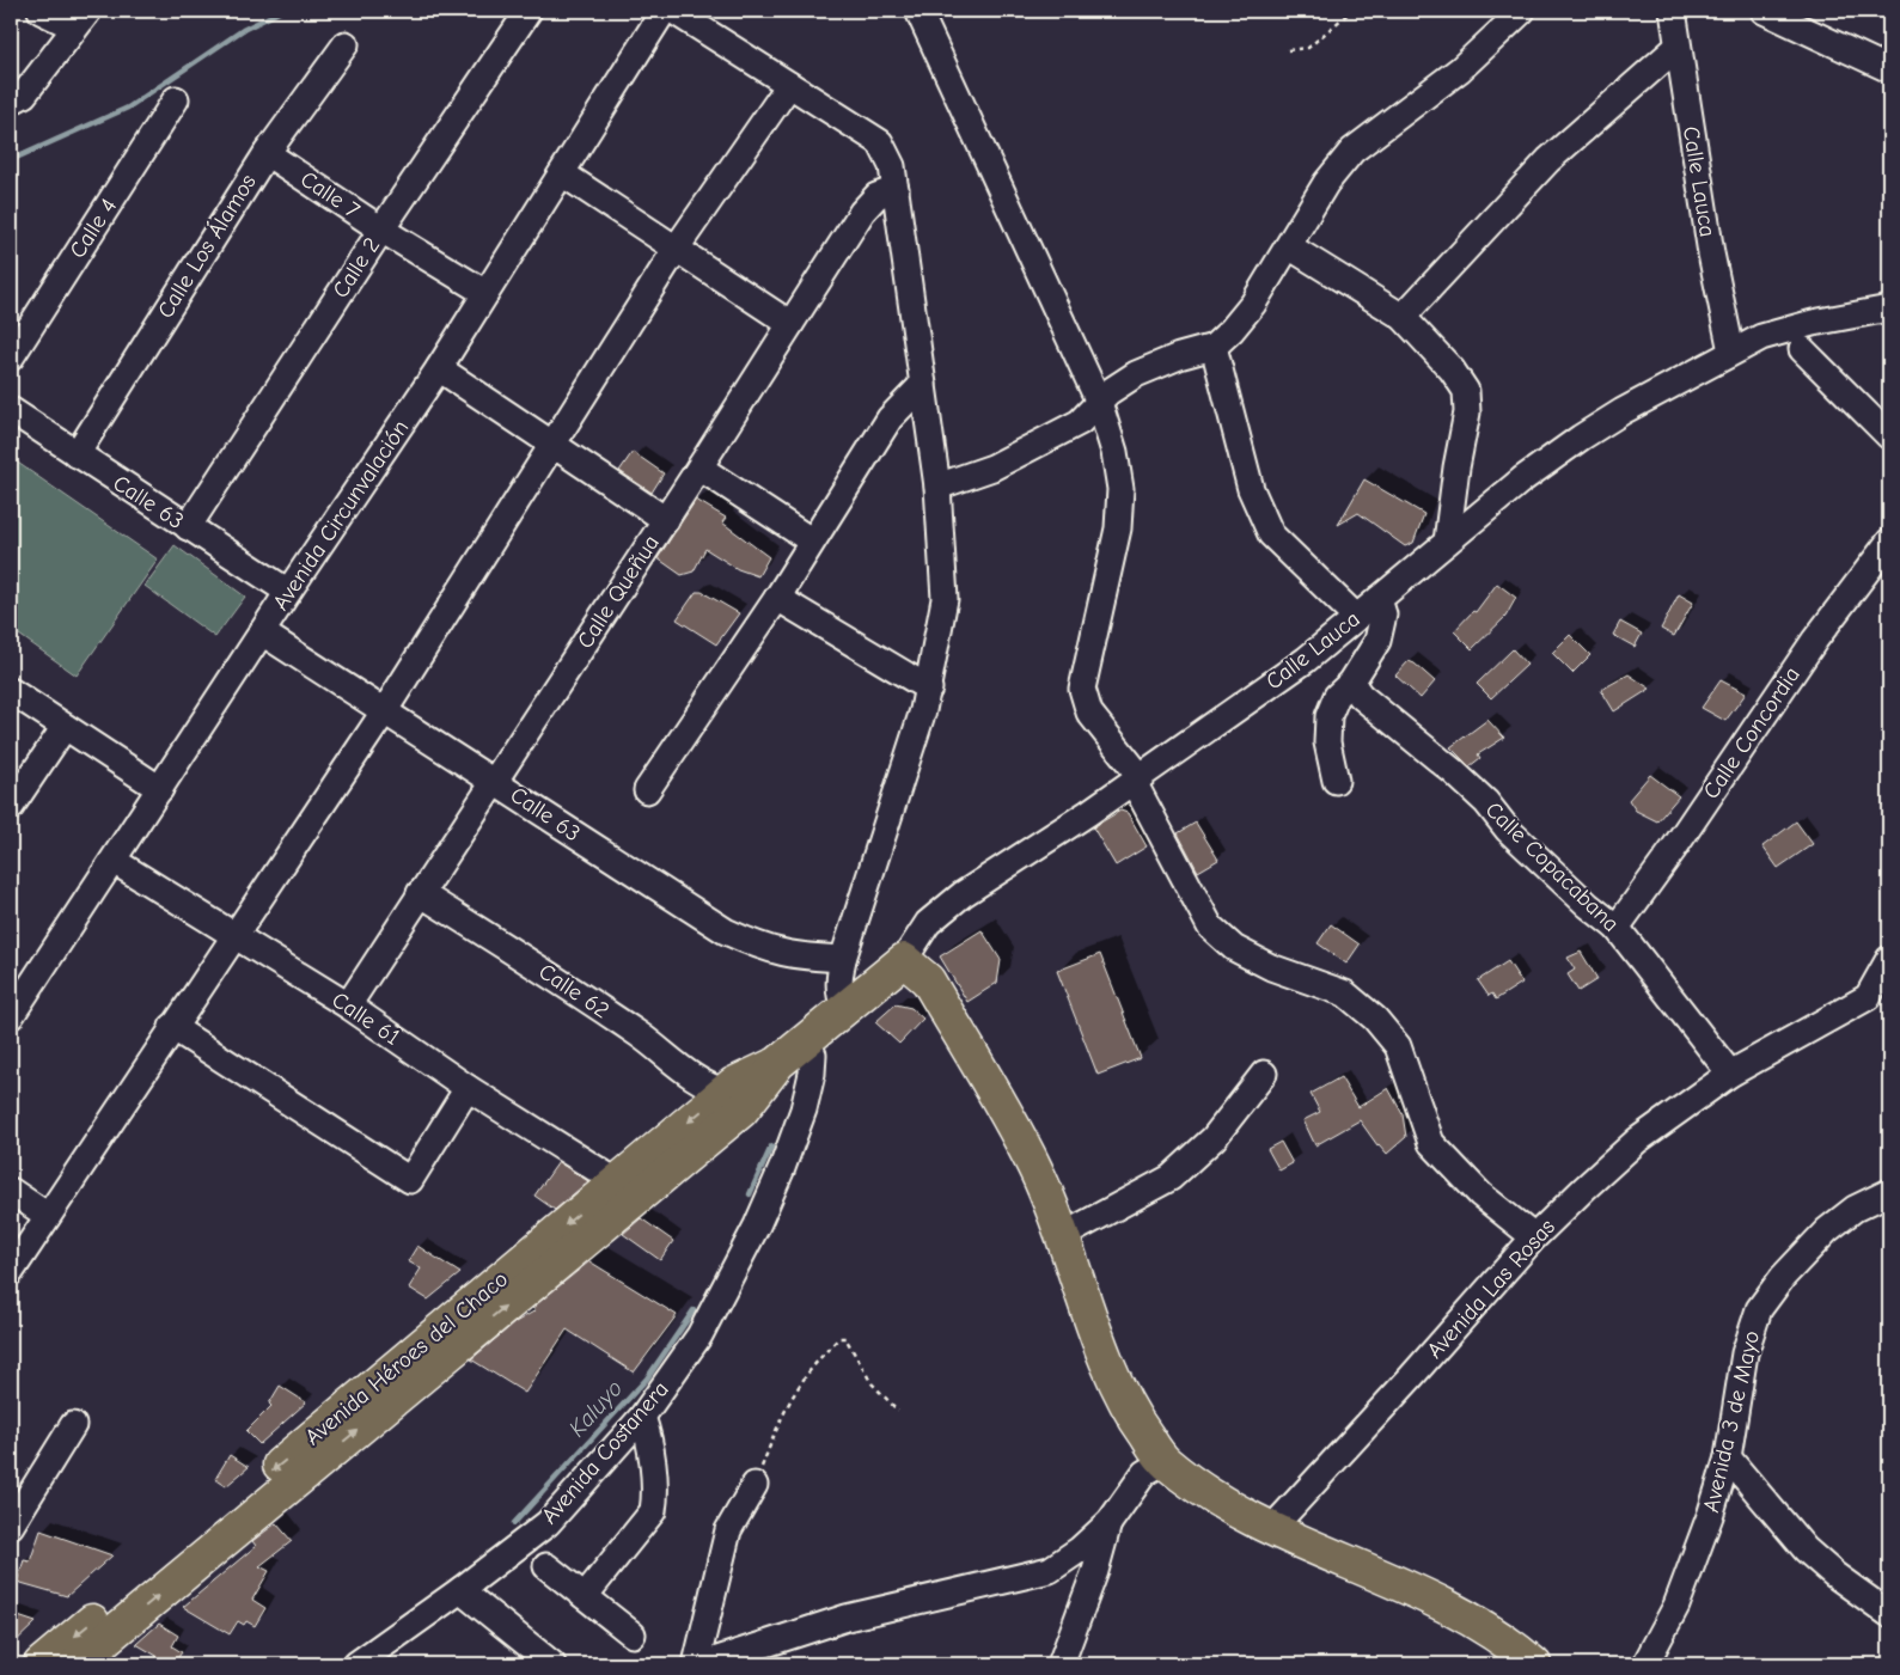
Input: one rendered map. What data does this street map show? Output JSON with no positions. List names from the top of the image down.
{
  "streets": {
    "main road": ["Avenida Héroes del Chaco"],
    "street": [
      "Calle Lauca",
      "Calle 7",
      "Calle 4",
      "Calle Los Álamos",
      "Calle 2",
      "Calle 63",
      "Avenida Circunvalación",
      "Calle Queñua",
      "Calle Concordia",
      "Calle Copacabana",
      "Calle 62",
      "Calle 61",
      "Avenida Las Rosas",
      "Avenida 3 de Mayo",
      "Avenida Costanera"
    ]
  },
  "crossings": [
    ["Calle Lauca", "Avenida Héroes del Chaco"],
    ["Calle 7", "Calle Los Álamos"],
    ["Calle 7", "Calle 2"],
    ["Calle 7", "Avenida Circunvalación"],
    ["Calle Los Álamos", "Calle 63"],
    ["Calle 2", "Calle 63"],
    ["Calle 63", "Avenida Circunvalación"],
    ["Calle 63", "Calle Queñua"],
    ["Avenida Circunvalación", "Calle 61"],
    ["Calle Queñua", "Calle 62"],
    ["Calle Queñua", "Calle 61"],
    ["Calle Concordia", "Calle Copacabana"],
    ["Calle Copacabana", "Avenida Las Rosas"],
    ["Calle 62", "Avenida Héroes del Chaco"],
    ["Calle 61", "Avenida Héroes del Chaco"],
    ["Avenida Héroes del Chaco", "Avenida Costanera"]
  ],
  "water": ["Kaluyo"]
}
